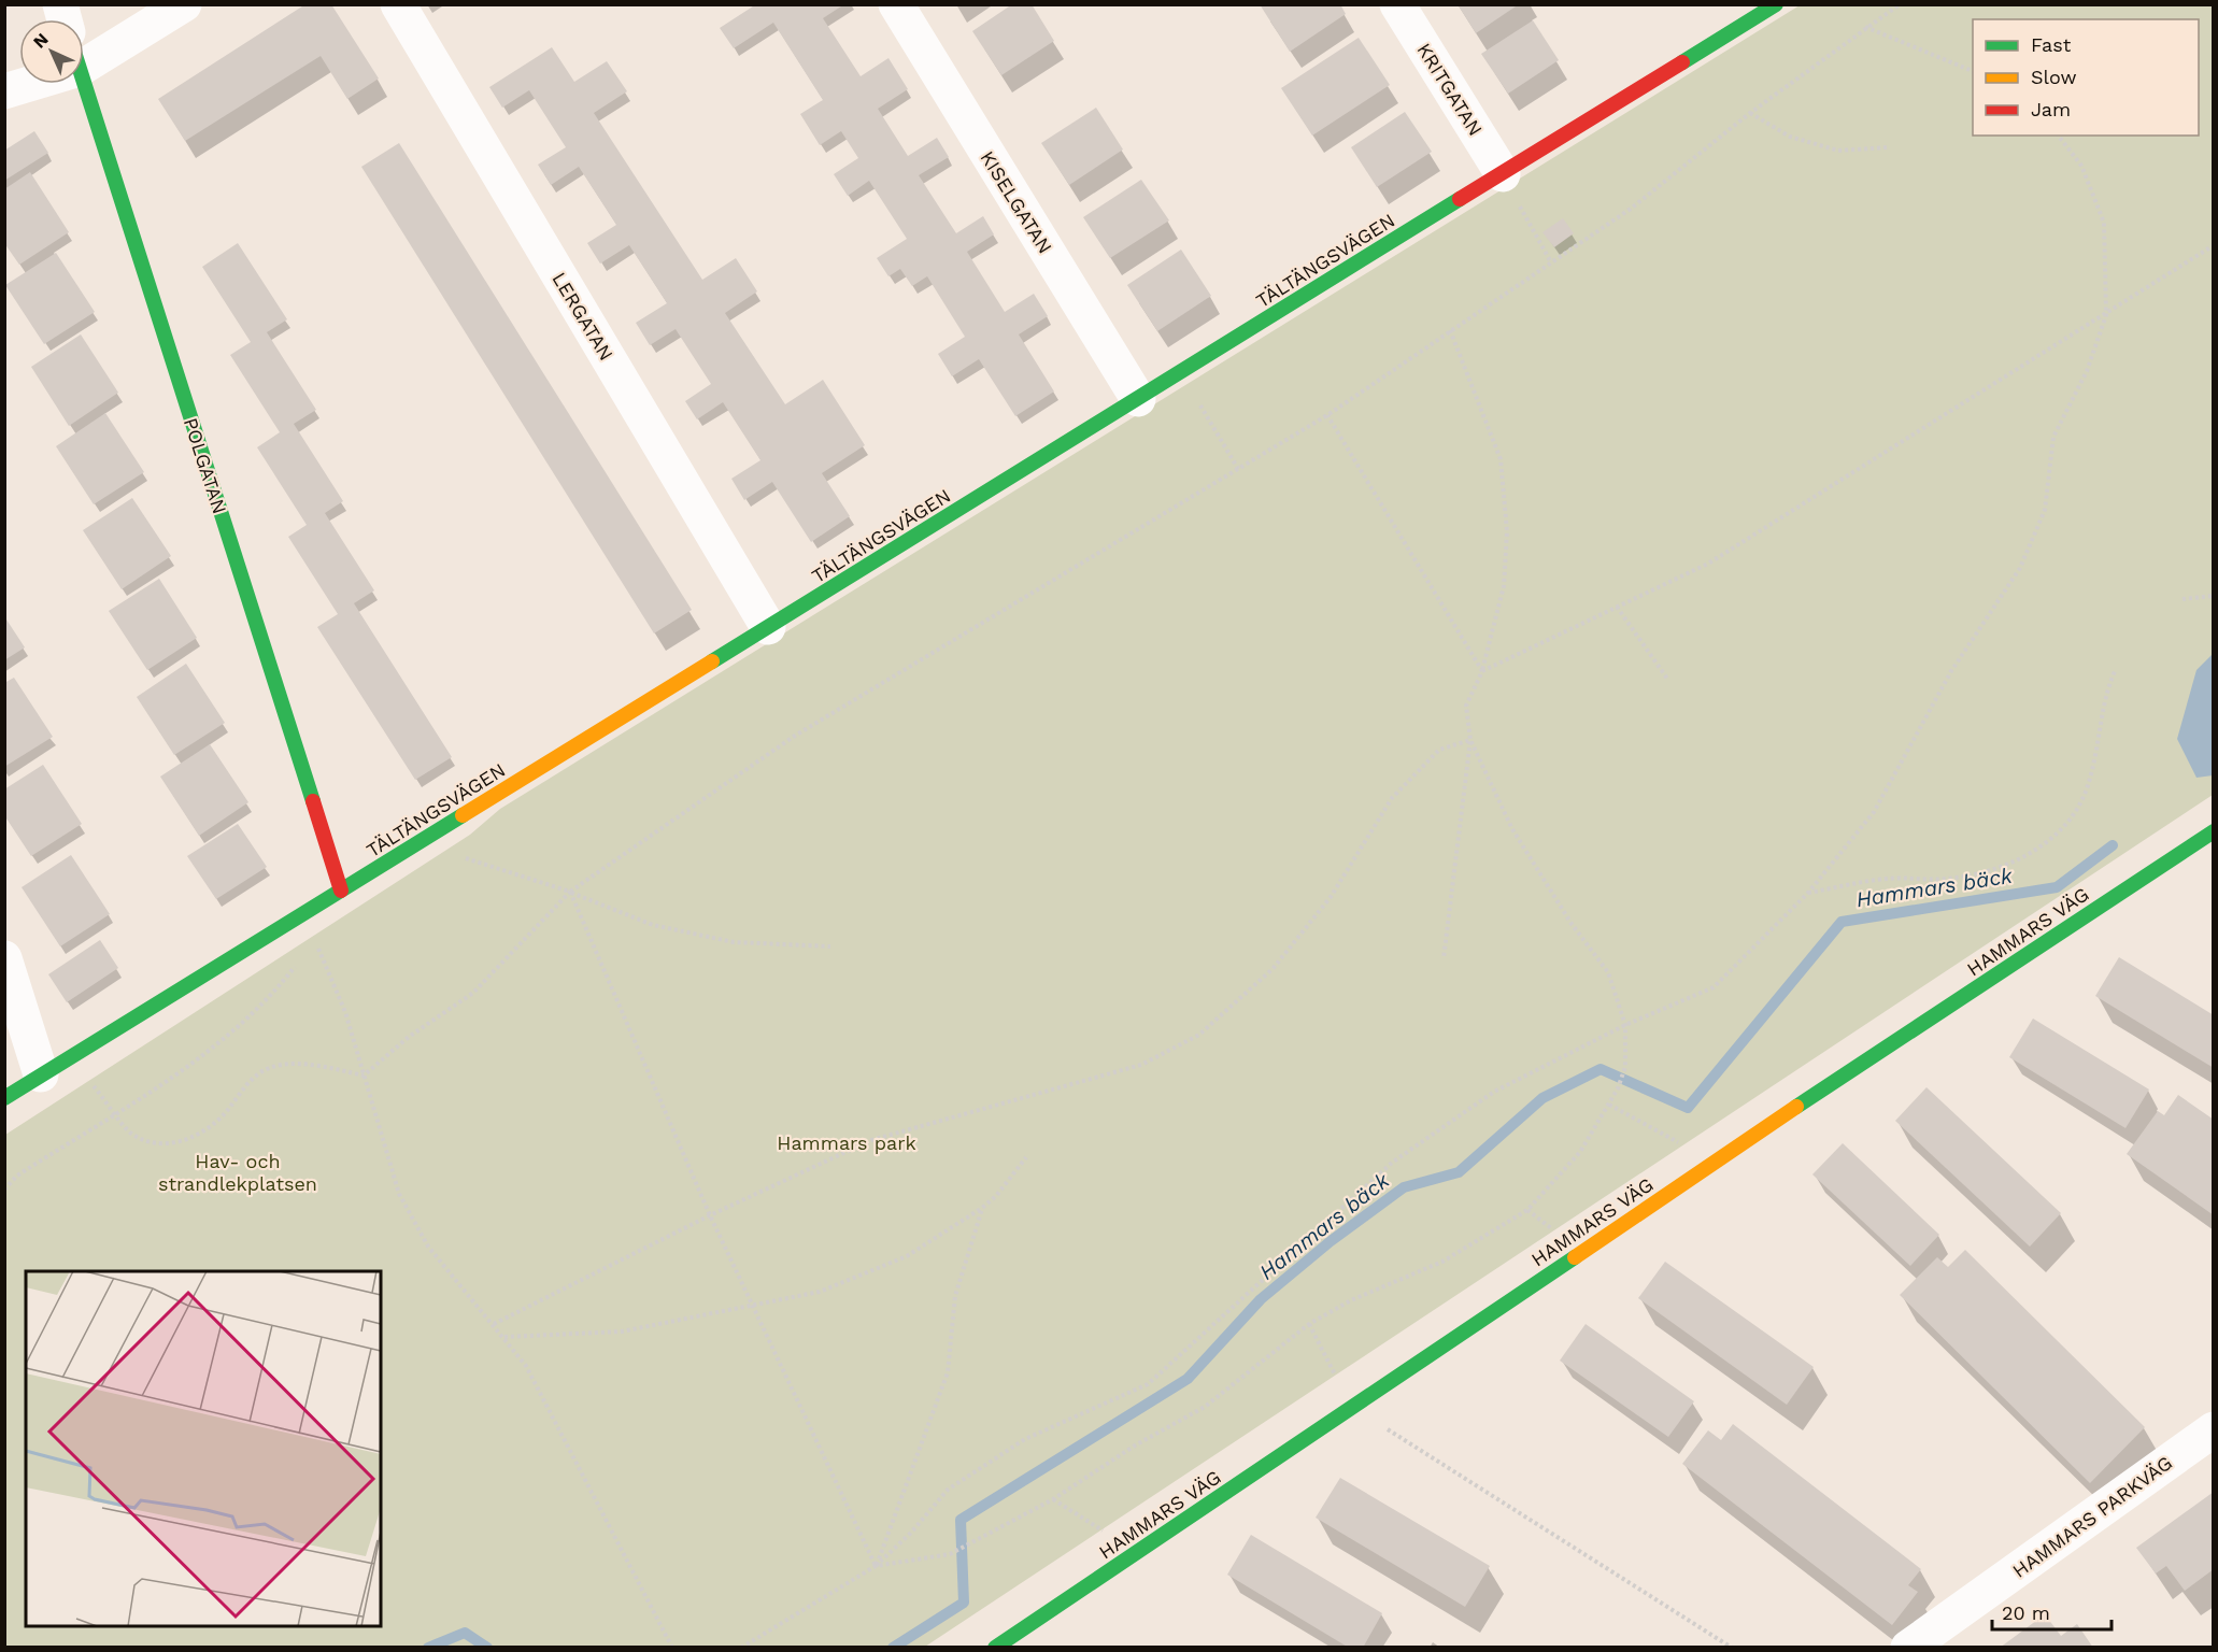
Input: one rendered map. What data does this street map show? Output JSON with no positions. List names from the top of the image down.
{
  "streets": {
    "street": [
      "KRITGATAN",
      "KISELGATAN",
      "TÄLTÄNGSVÄGEN",
      "LERGATAN",
      "POLGATAN",
      "HAMMARS VÄG",
      "HAMMARS PARKVÄG"
    ]
  },
  "crossings": [
    ["KRITGATAN", "TÄLTÄNGSVÄGEN"],
    ["KISELGATAN", "TÄLTÄNGSVÄGEN"],
    ["TÄLTÄNGSVÄGEN", "LERGATAN"],
    ["TÄLTÄNGSVÄGEN", "POLGATAN"]
  ],
  "water": ["Hammars bäck"],
  "parks": ["Hammars park", "Hav- och strandlekplatsen"],
  "legend": ["Fast", "Slow", "Jam"],
  "scale_bar": "20 m",
  "north": "top left"
}
